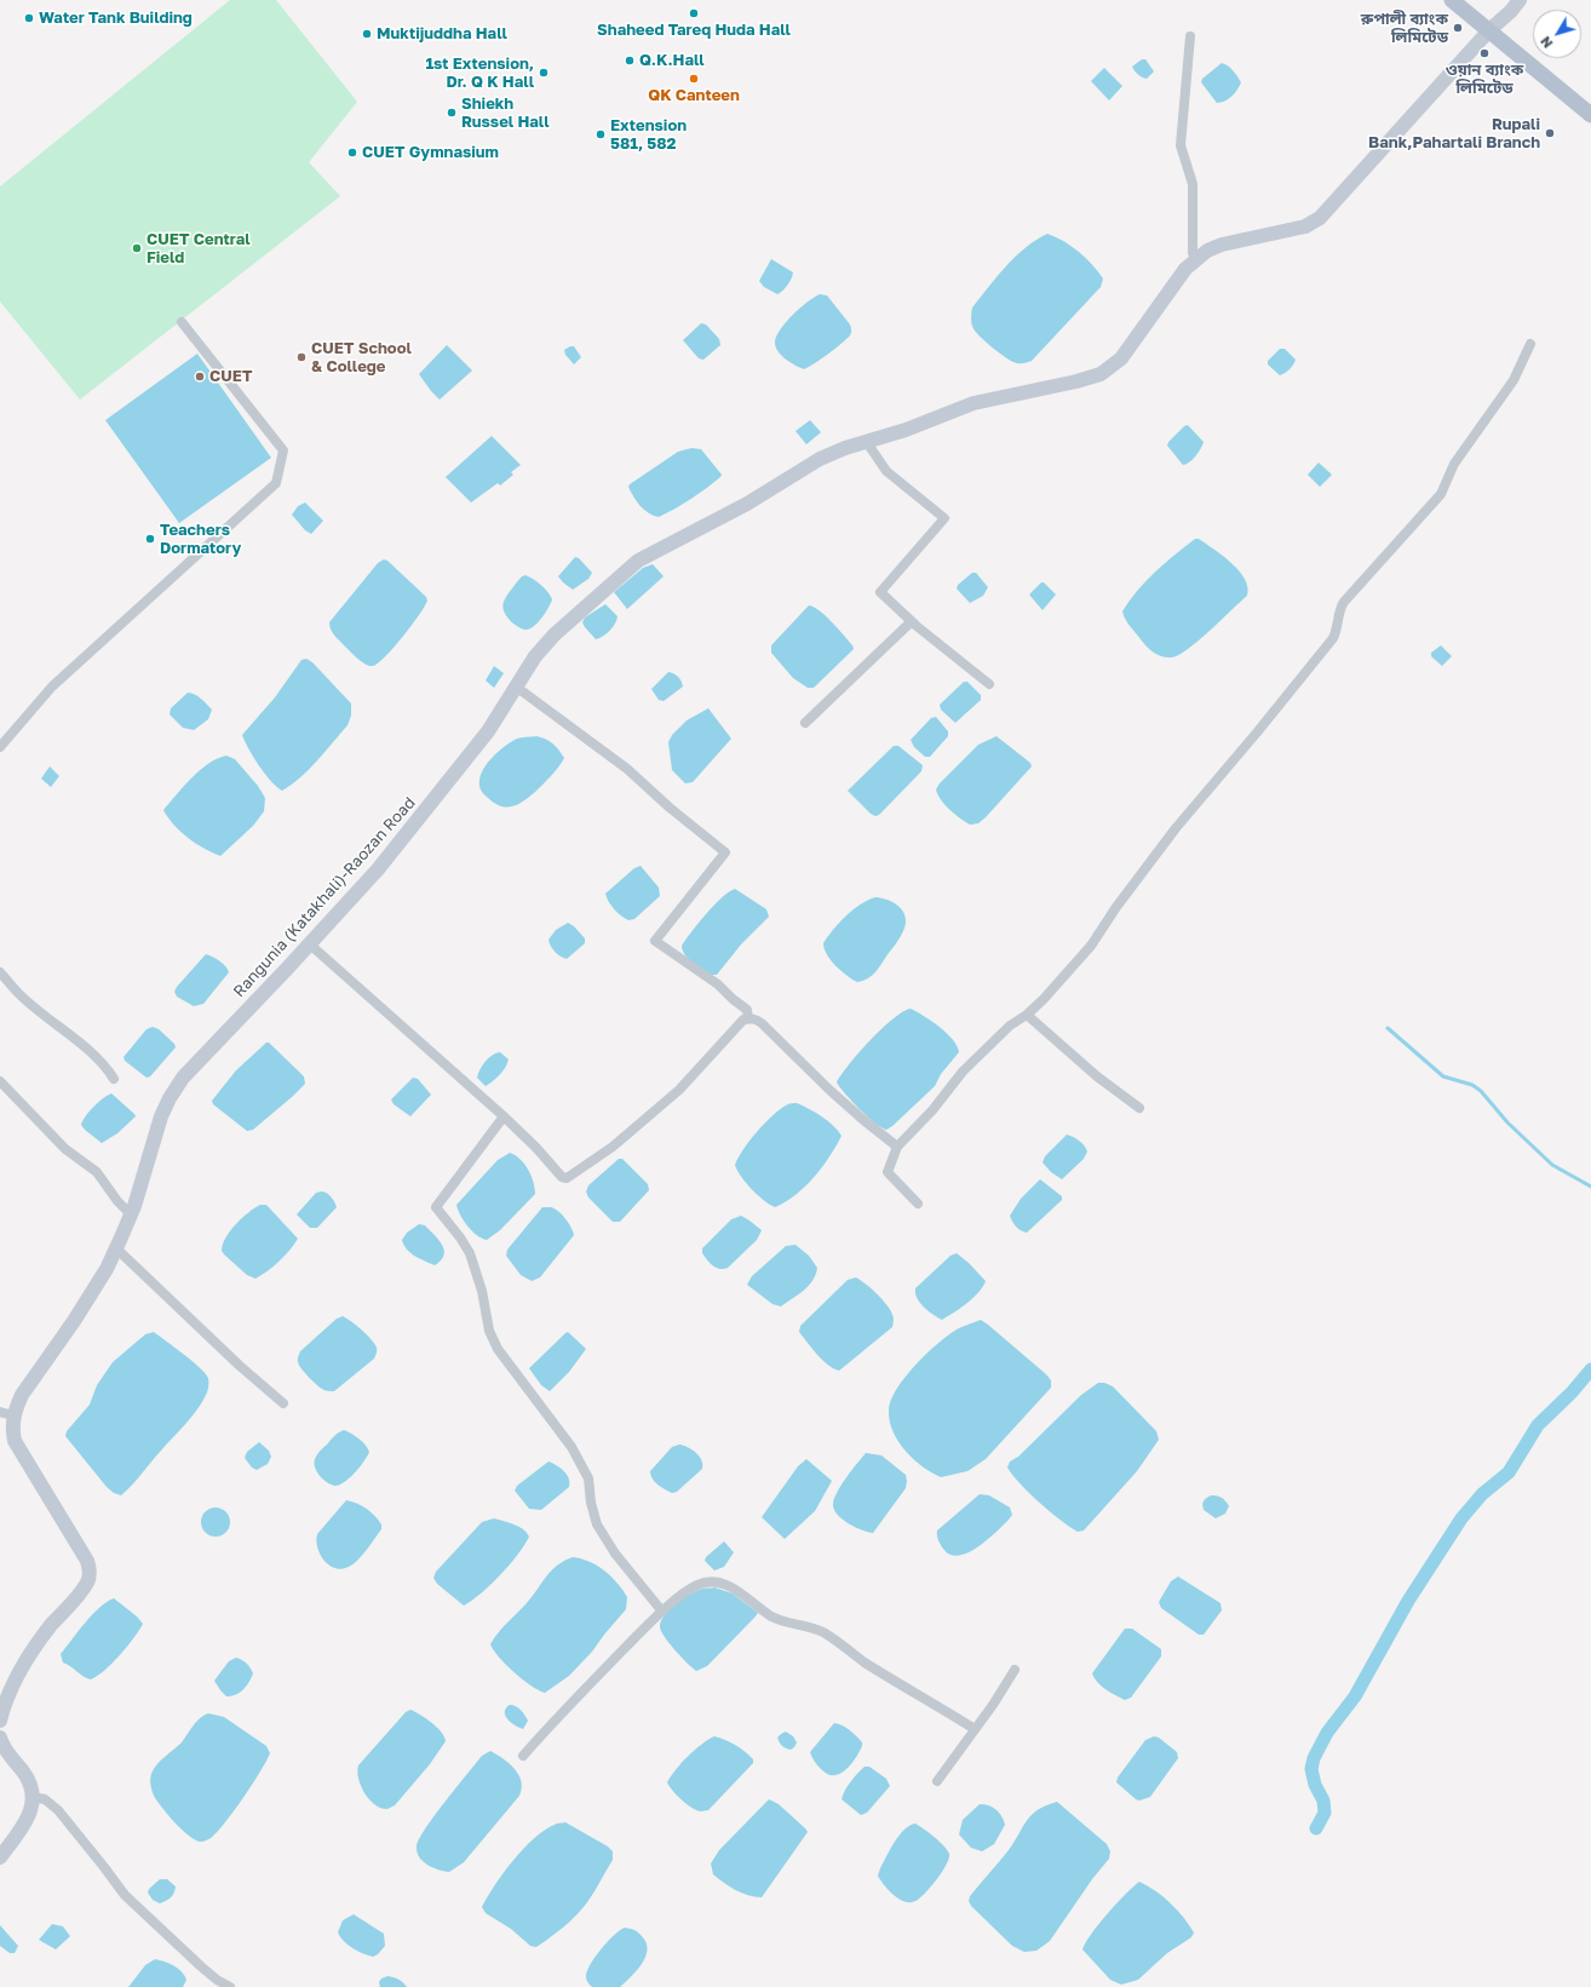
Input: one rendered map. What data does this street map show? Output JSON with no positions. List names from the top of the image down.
{
  "streets": {
    "main road": ["Rangunia (Katakhali)-Raozan Road"]
  },
  "places": [
    "Shaheed Tareq Huda Hall",
    "Water Tank Building",
    "রুপালী ব্যাংক লিমিটেড",
    "Muktijuddha Hall",
    "ওয়ান ব্যাংক লিমিটেড",
    "Q.K.Hall",
    "1st Extension, Dr. Q K Hall",
    "QK Canteen",
    "Shiekh Russel Hall",
    "Rupali Bank,Pahartali Branch",
    "Extension 581, 582",
    "CUET Gymnasium",
    "CUET Central Field",
    "CUET School & College",
    "CUET",
    "Teachers Dormatory"
  ],
  "north": "bottom left"
}
